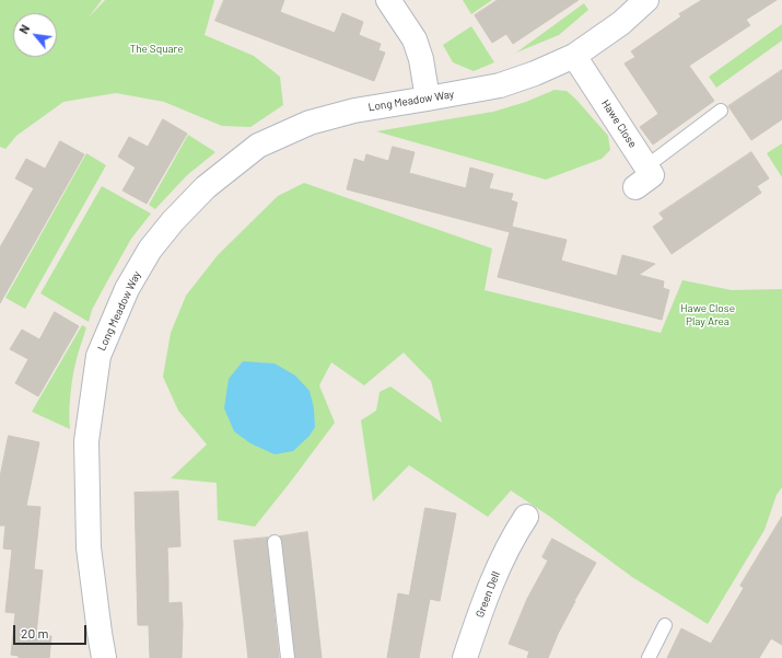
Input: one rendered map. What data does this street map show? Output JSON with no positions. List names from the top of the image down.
{
  "streets": {
    "street": ["Long Meadow Way", "Hawe Close", "Green Dell"]
  },
  "crossings": [
    ["Long Meadow Way", "Hawe Close"]
  ],
  "parks": ["The Square", "Hawe Close Play Area"],
  "scale_bar": "20 m",
  "north": "top left"
}
